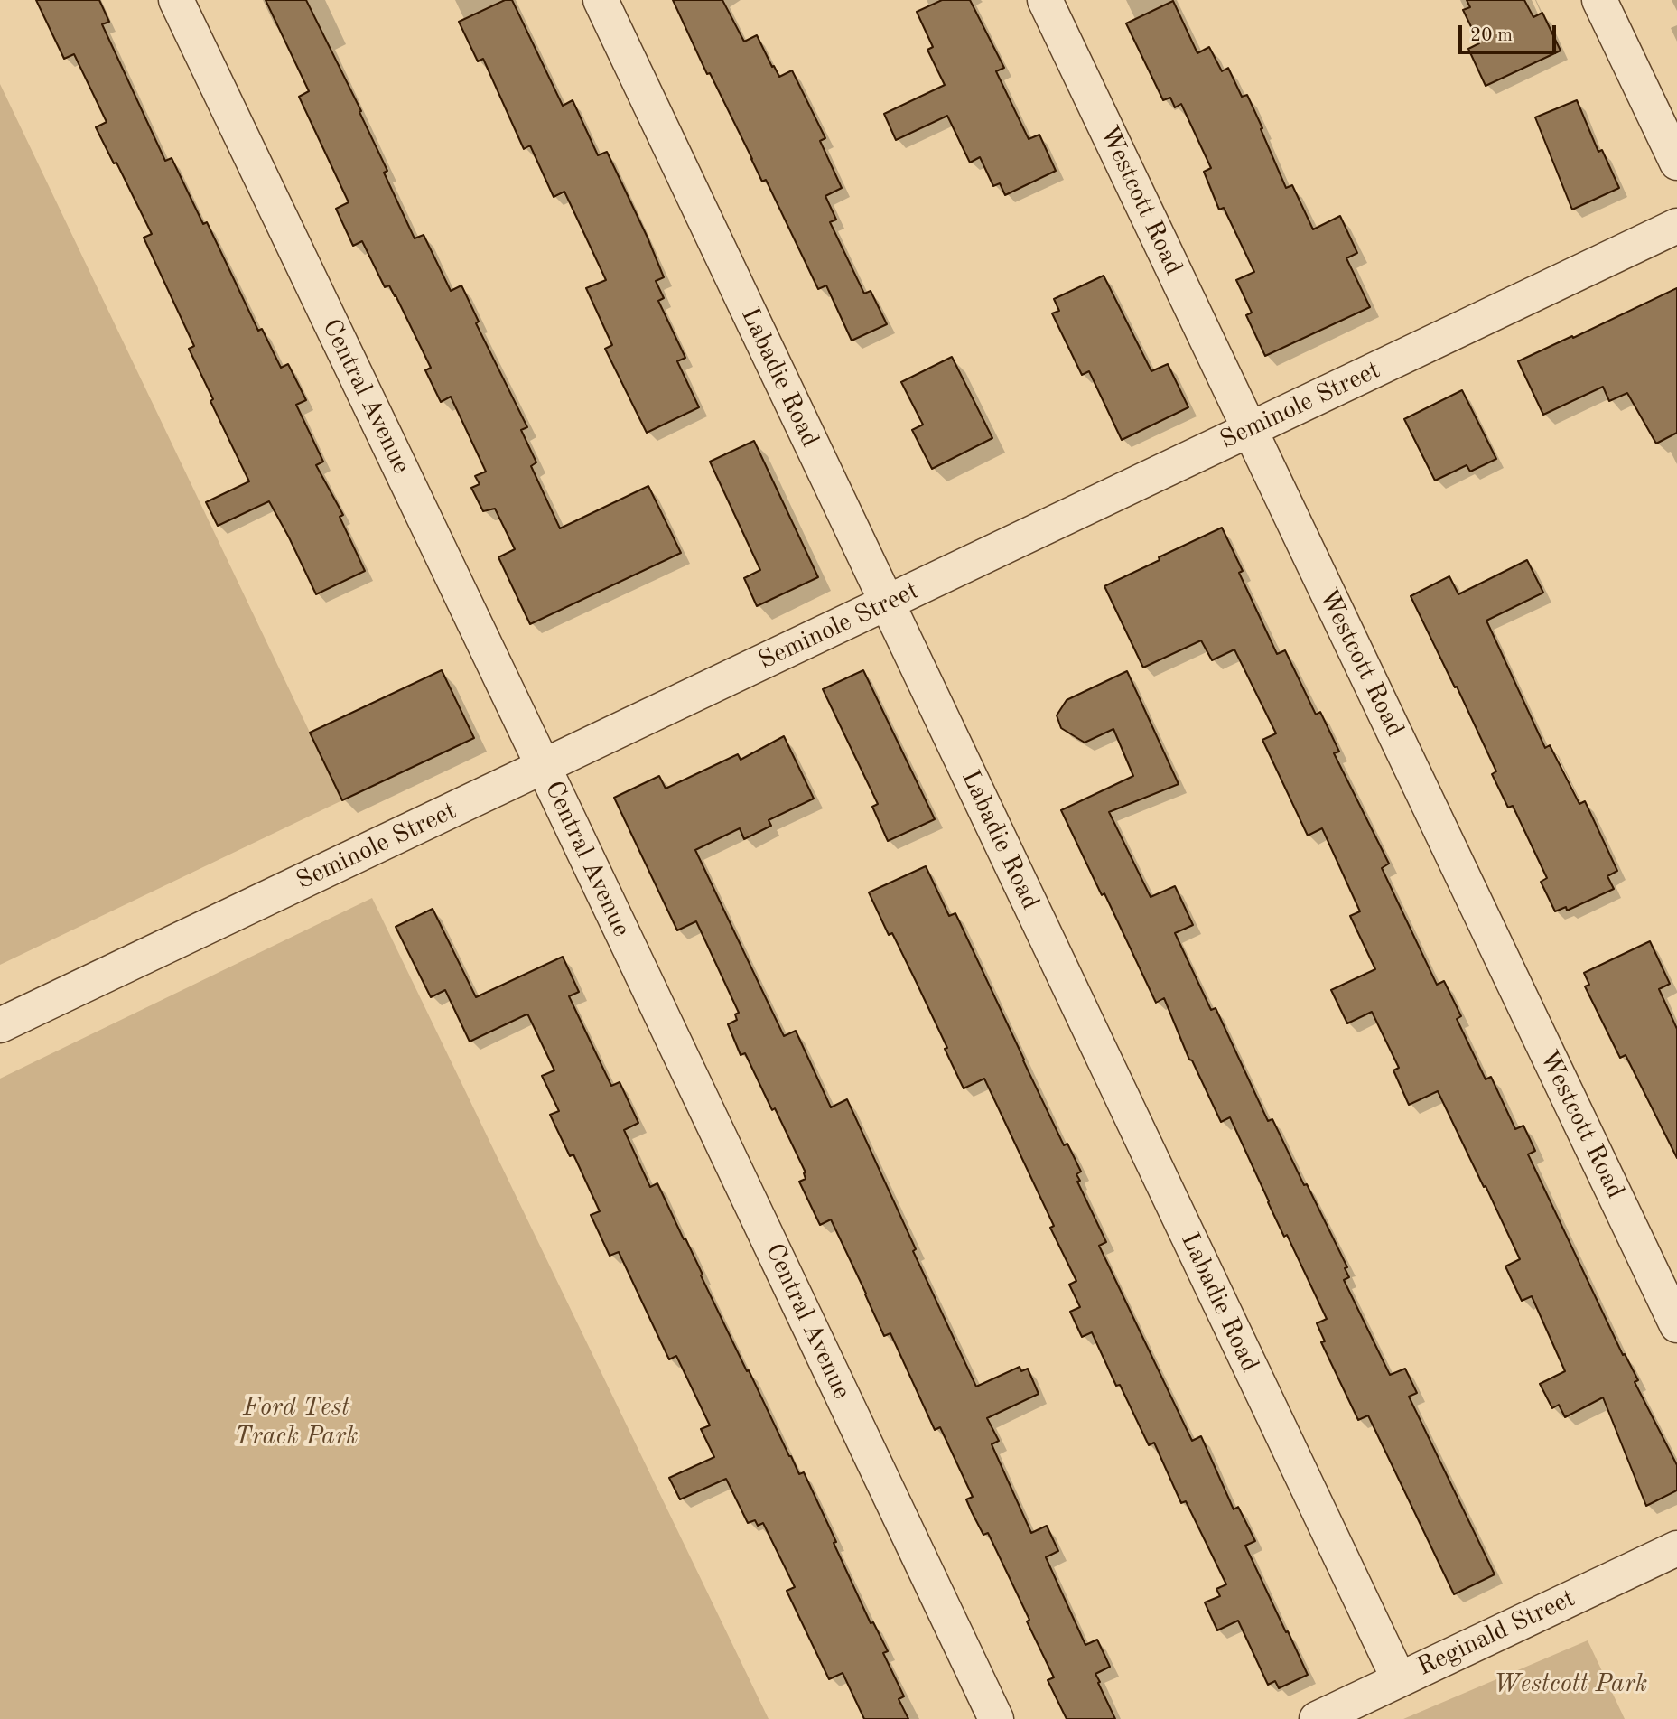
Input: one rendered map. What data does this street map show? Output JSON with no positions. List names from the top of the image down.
{
  "streets": {
    "street": [
      "Westcott Road",
      "Labadie Road",
      "Central Avenue",
      "Seminole Street",
      "Reginald Street"
    ]
  },
  "crossings": [
    ["Westcott Road", "Seminole Street"],
    ["Labadie Road", "Seminole Street"],
    ["Labadie Road", "Reginald Street"],
    ["Central Avenue", "Seminole Street"]
  ],
  "parks": ["Ford Test Track Park", "Westcott Park"],
  "scale_bar": "20 m"
}
